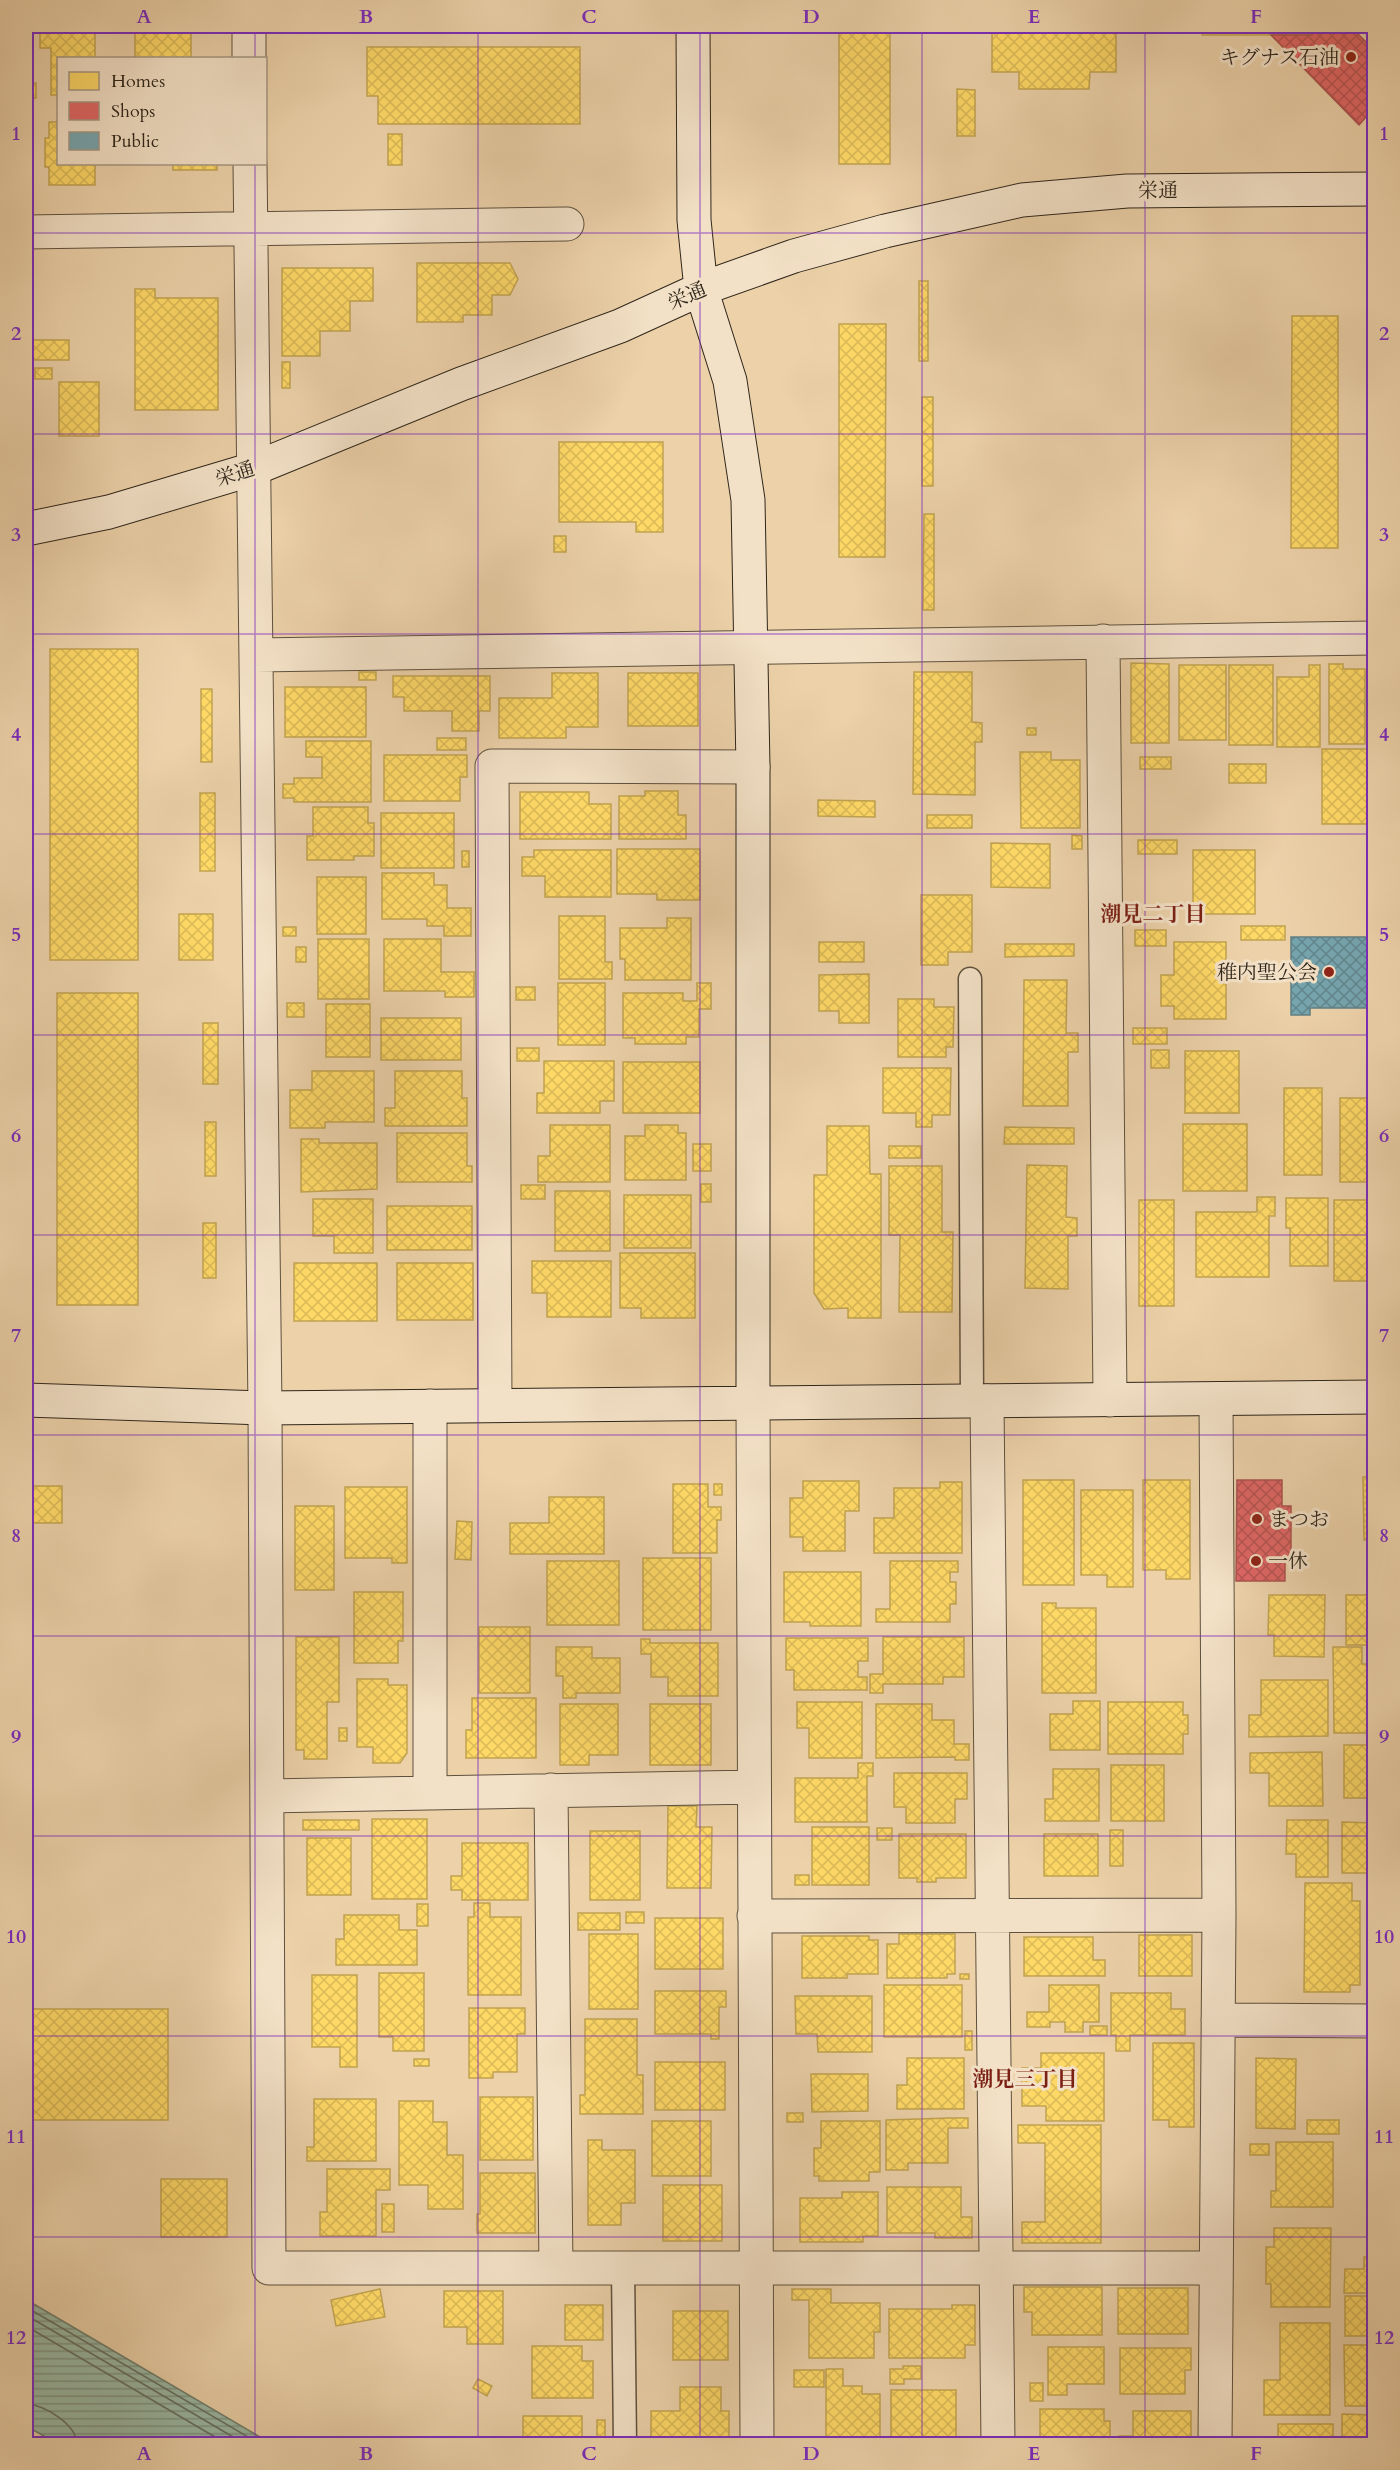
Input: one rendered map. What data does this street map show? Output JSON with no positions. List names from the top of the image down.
{
  "streets": {
    "street": ["栄通"]
  },
  "districts": ["潮見二丁目", "潮見三丁目"],
  "places": [
    "キグナス石油",
    "稚内聖公会",
    "まつお",
    "一休"
  ],
  "legend": ["Homes", "Shops", "Public"],
  "grid": {
    "columns": [
      "A",
      "B",
      "C",
      "D",
      "E",
      "F"
    ],
    "rows": [
      "1",
      "2",
      "3",
      "4",
      "5",
      "6",
      "7",
      "8",
      "9",
      "10",
      "11",
      "12"
    ]
  }
}
